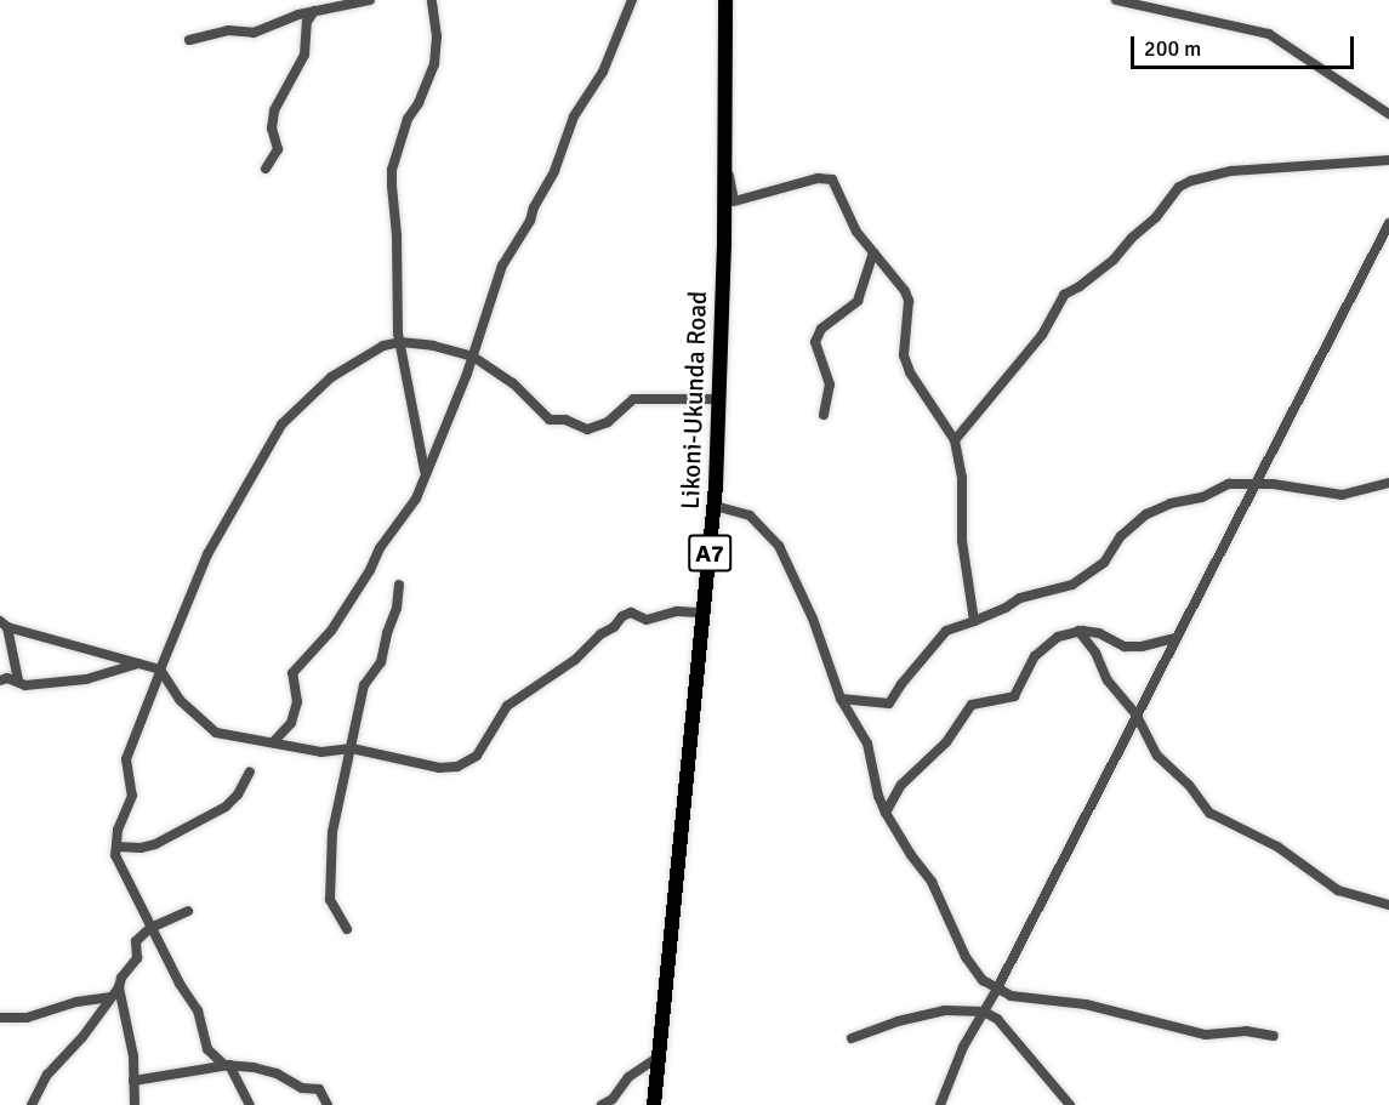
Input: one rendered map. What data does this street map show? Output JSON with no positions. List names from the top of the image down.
{
  "streets": {
    "highway": ["Likoni-Ukunda Road", "A7"]
  },
  "scale_bar": "200 m"
}
